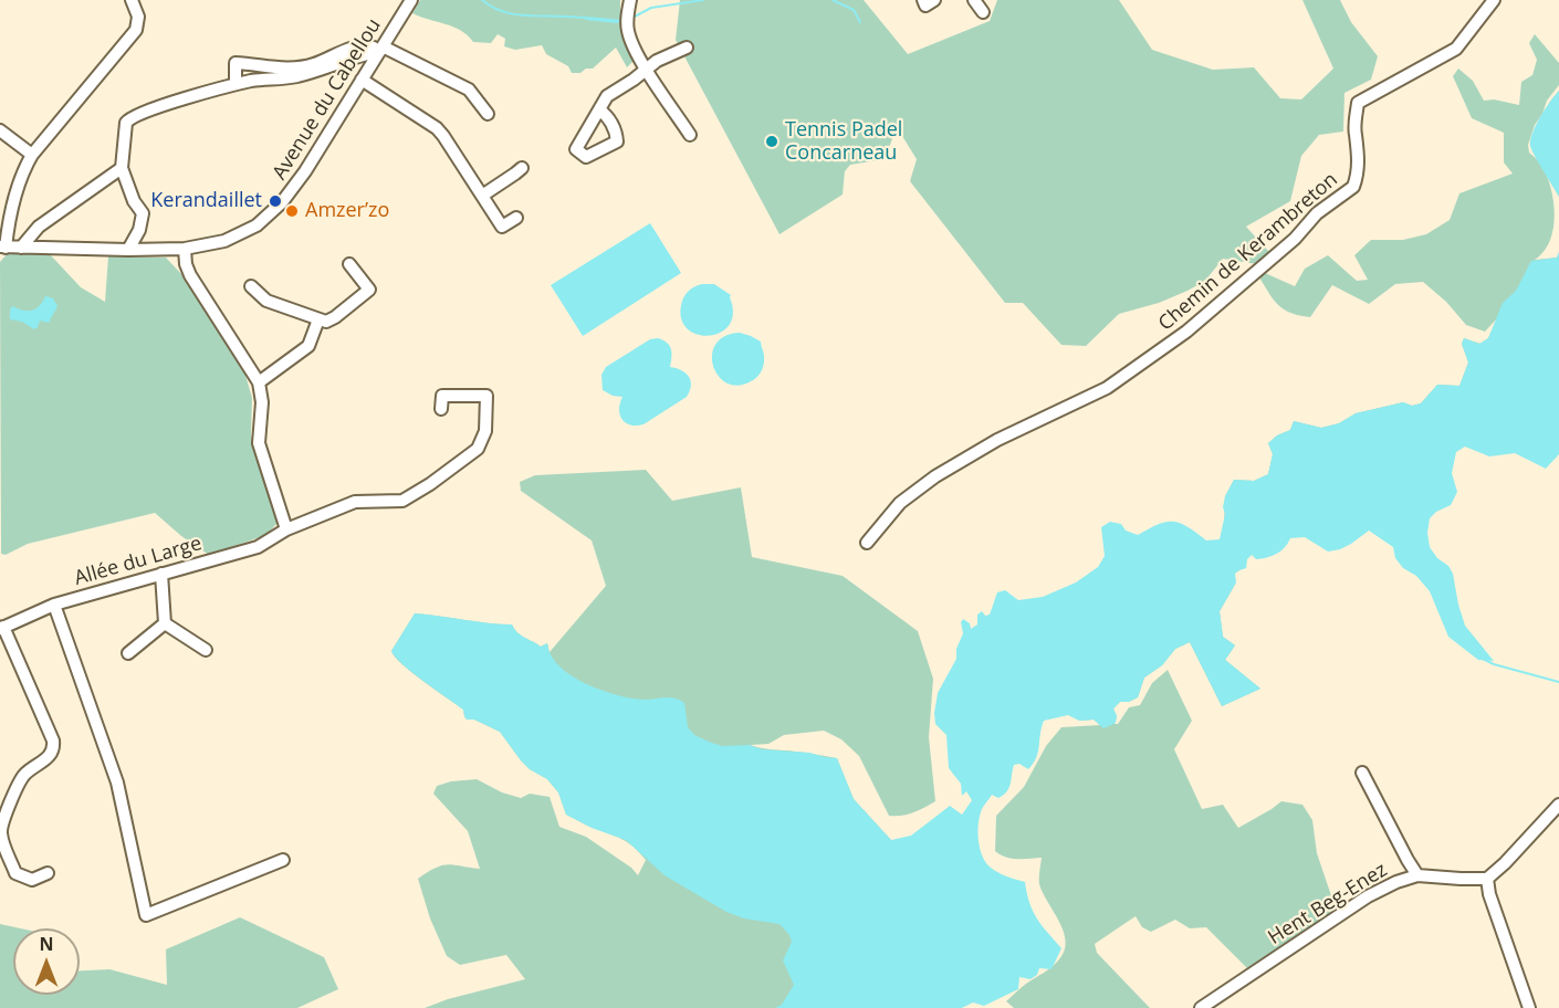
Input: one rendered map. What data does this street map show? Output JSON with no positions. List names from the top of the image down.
{
  "streets": {
    "street": [
      "Avenue du Cabellou",
      "Chemin de Kerambreton",
      "Allée du Large",
      "Hent Beg-Enez"
    ]
  },
  "places": ["Tennis Padel Concarneau", "Kerandaillet", "Amzer’zo"],
  "north": "top"
}
